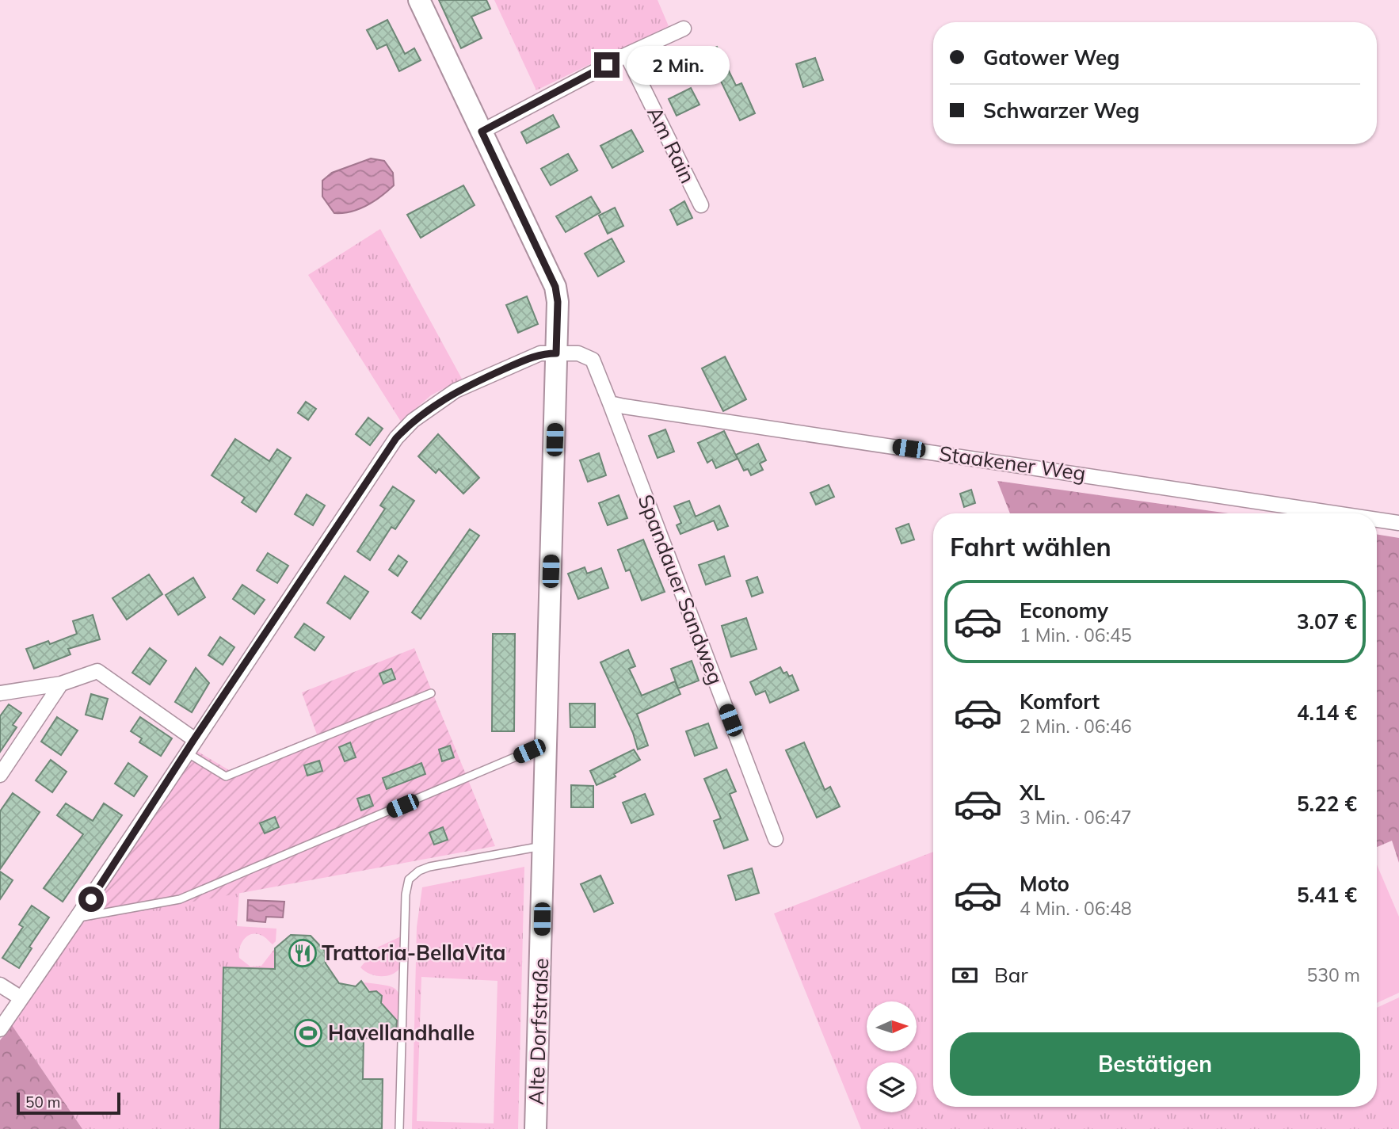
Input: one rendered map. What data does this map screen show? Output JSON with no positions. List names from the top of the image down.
{
  "streets": {
    "street": [
      "Am Rain",
      "Staakener Weg",
      "Spandauer Sandweg",
      "Alte Dorfstraße"
    ]
  },
  "crossings": [
    ["Staakener Weg", "Spandauer Sandweg"]
  ],
  "places": {
    "restaurant": ["Trattoria-BellaVita"],
    "sports": ["Havellandhalle"]
  },
  "scale_bar": "50 m",
  "north": "right",
  "page": {
    "banner": ["Gatower Weg", "Schwarzer Weg"],
    "bubble": "2 Min.",
    "heading": "Fahrt wählen",
    "list": [
      {
        "name": "Economy",
        "note": "1 Min. · 06:45",
        "value": "3.07 €"
      },
      {
        "name": "Komfort",
        "note": "2 Min. · 06:46",
        "value": "4.14 €"
      },
      {
        "name": "XL",
        "note": "3 Min. · 06:47",
        "value": "5.22 €"
      },
      {
        "name": "Moto",
        "note": "4 Min. · 06:48",
        "value": "5.41 €"
      }
    ],
    "pay": ["Bar", "530 m"],
    "buttons": "Bestätigen",
    "scale": "50 m"
  }
}
